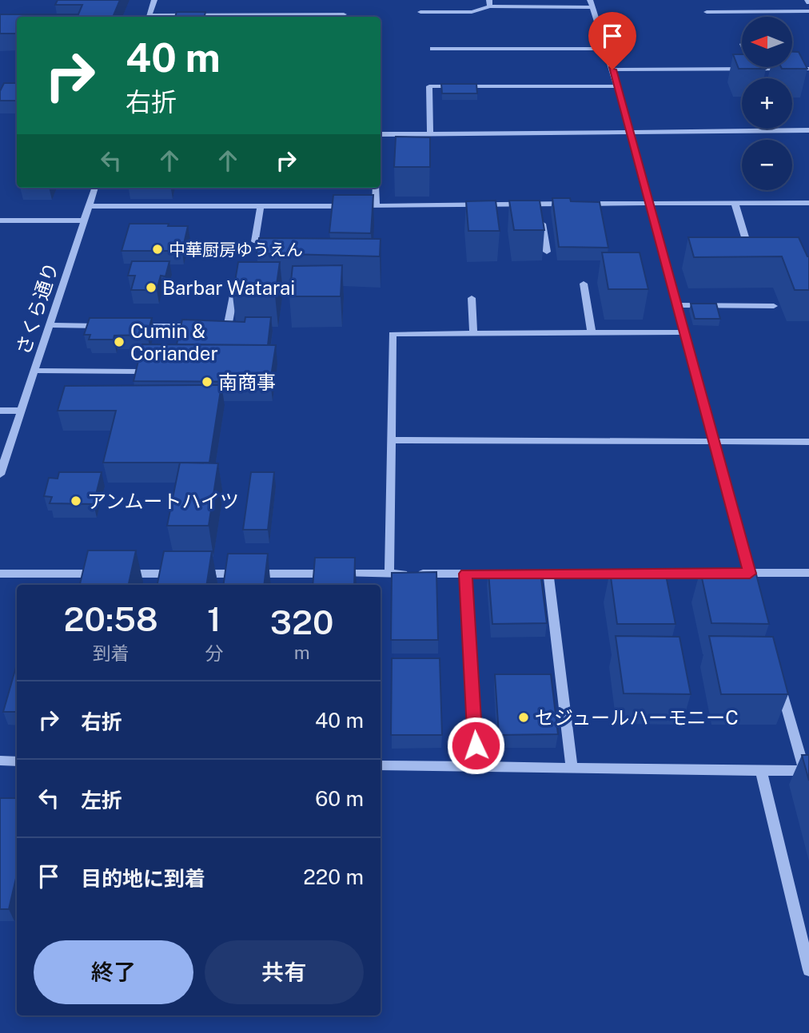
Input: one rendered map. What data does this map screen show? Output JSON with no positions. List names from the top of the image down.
{
  "streets": {
    "street": ["さくら通り"]
  },
  "places": [
    "中華厨房ゆうえん",
    "Barbar Watarai",
    "Cumin & Coriander",
    "南商事",
    "アンムートハイツ",
    "セジュールハーモニーC"
  ],
  "north": "left",
  "page": {
    "map_buttons": ["+", "−"],
    "turn": ["40 m", "右折"],
    "eta": [
      "20:58",
      "到着",
      "1",
      "分",
      "320",
      "m"
    ],
    "list": [
      {
        "name": "右折",
        "value": "40 m"
      },
      {
        "name": "左折",
        "value": "60 m"
      },
      {
        "name": "目的地に到着",
        "value": "220 m"
      }
    ],
    "buttons": ["終了", "共有"]
  }
}
